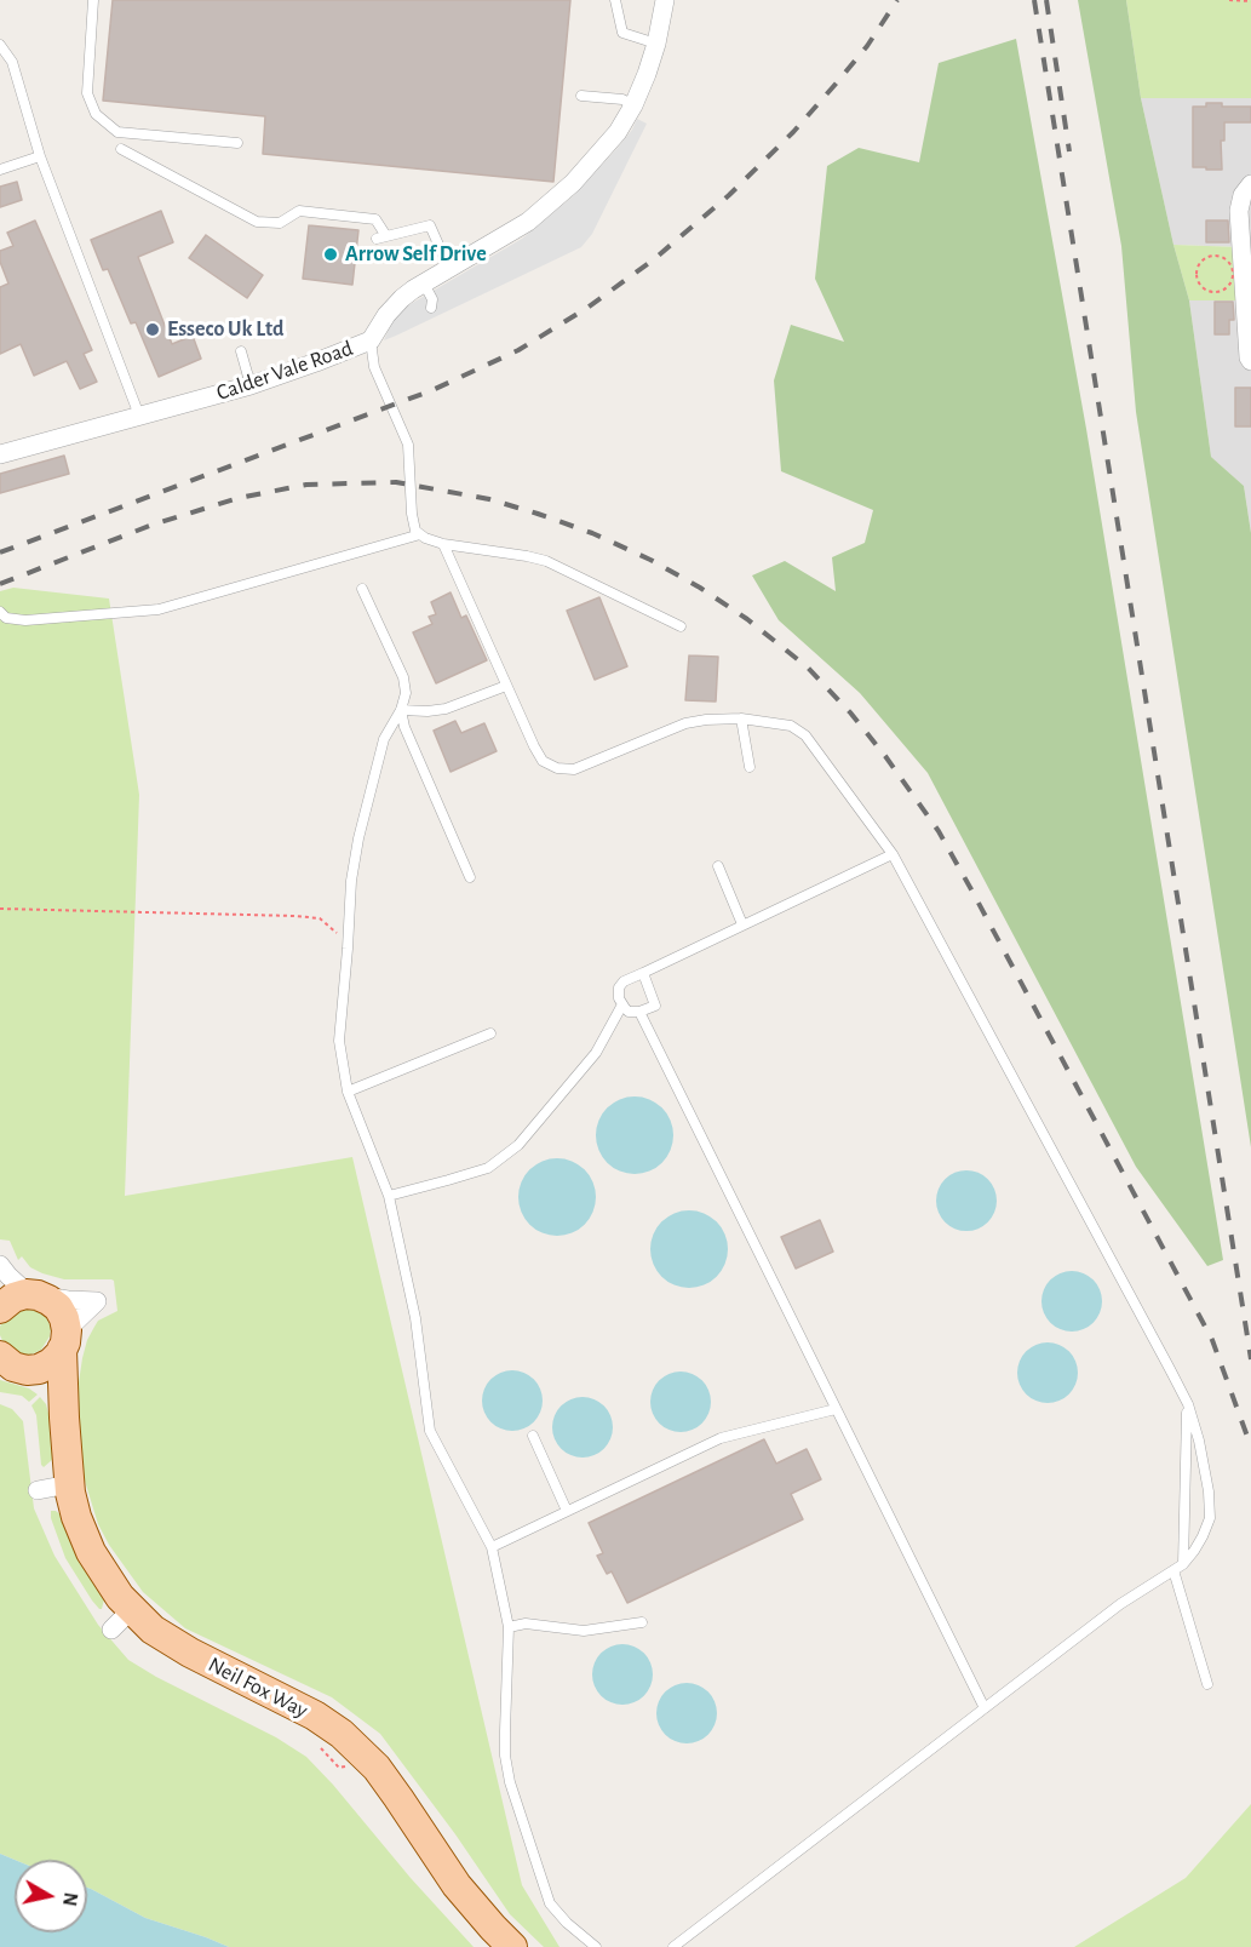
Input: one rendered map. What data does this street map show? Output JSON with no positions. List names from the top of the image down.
{
  "streets": {
    "main road": ["Neil Fox Way"],
    "street": ["Calder Vale Road"]
  },
  "places": ["Arrow Self Drive", "Esseco Uk Ltd"],
  "north": "right"
}
